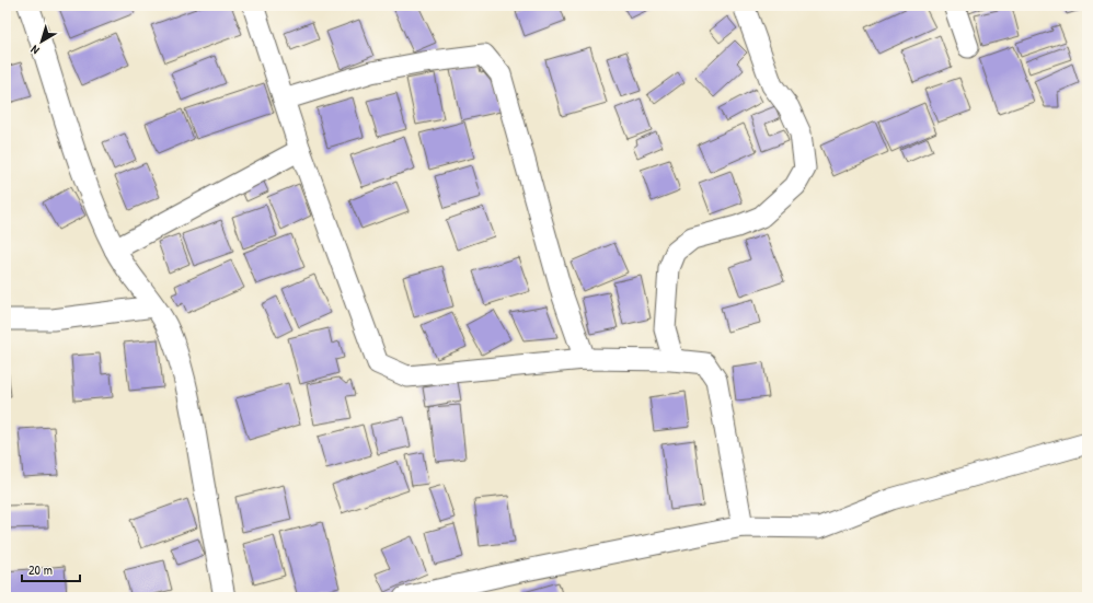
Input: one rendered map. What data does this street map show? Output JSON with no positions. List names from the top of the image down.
{
  "scale_bar": "20 m",
  "north": "bottom left"
}
